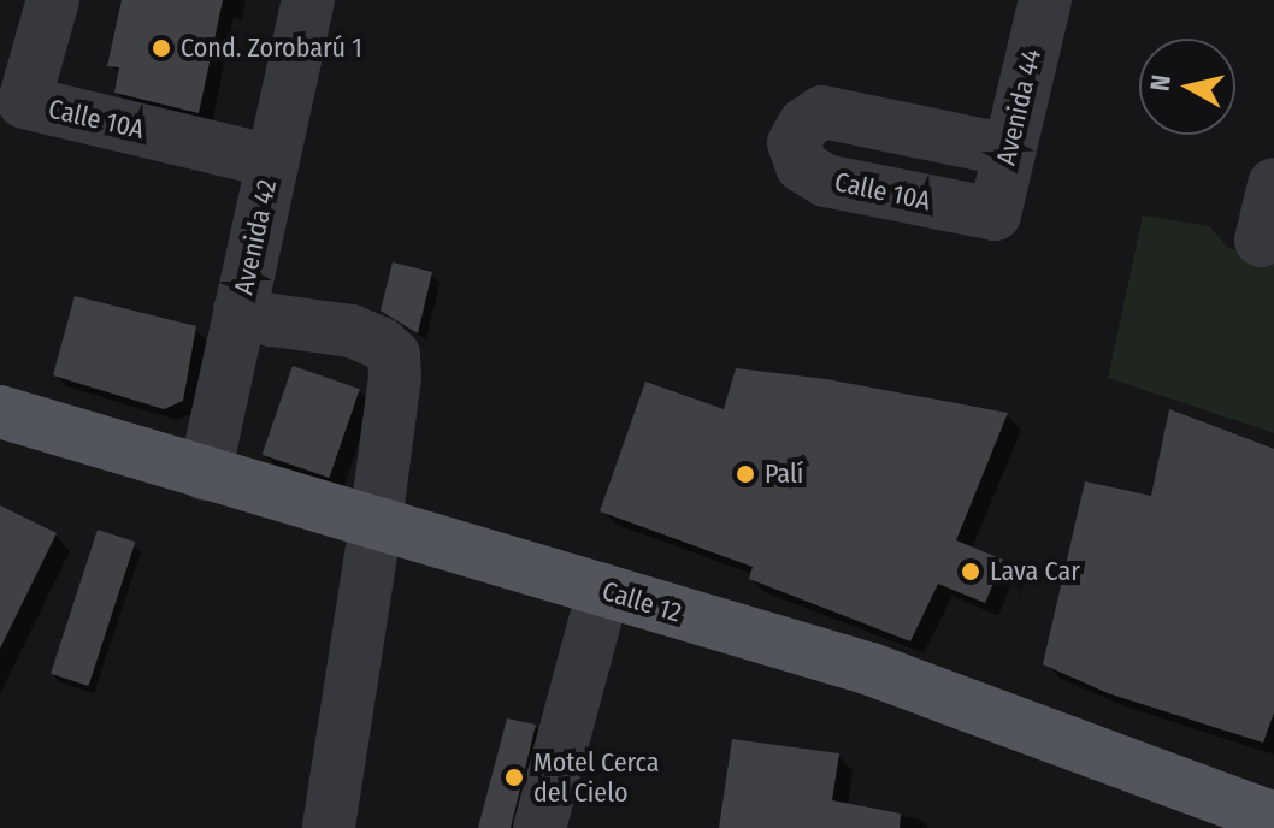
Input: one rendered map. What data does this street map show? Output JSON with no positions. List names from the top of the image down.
{
  "streets": {
    "main road": ["Calle 12"],
    "street": ["Avenida 44", "Calle 10A", "Avenida 42"]
  },
  "crossings": [
    ["Avenida 44", "Calle 10A"],
    ["Calle 10A", "Avenida 42"],
    ["Avenida 42", "Calle 12"]
  ],
  "places": [
    "Cond. Zorobarú 1",
    "Palí",
    "Lava Car",
    "Motel Cerca del Cielo"
  ],
  "north": "left"
}
